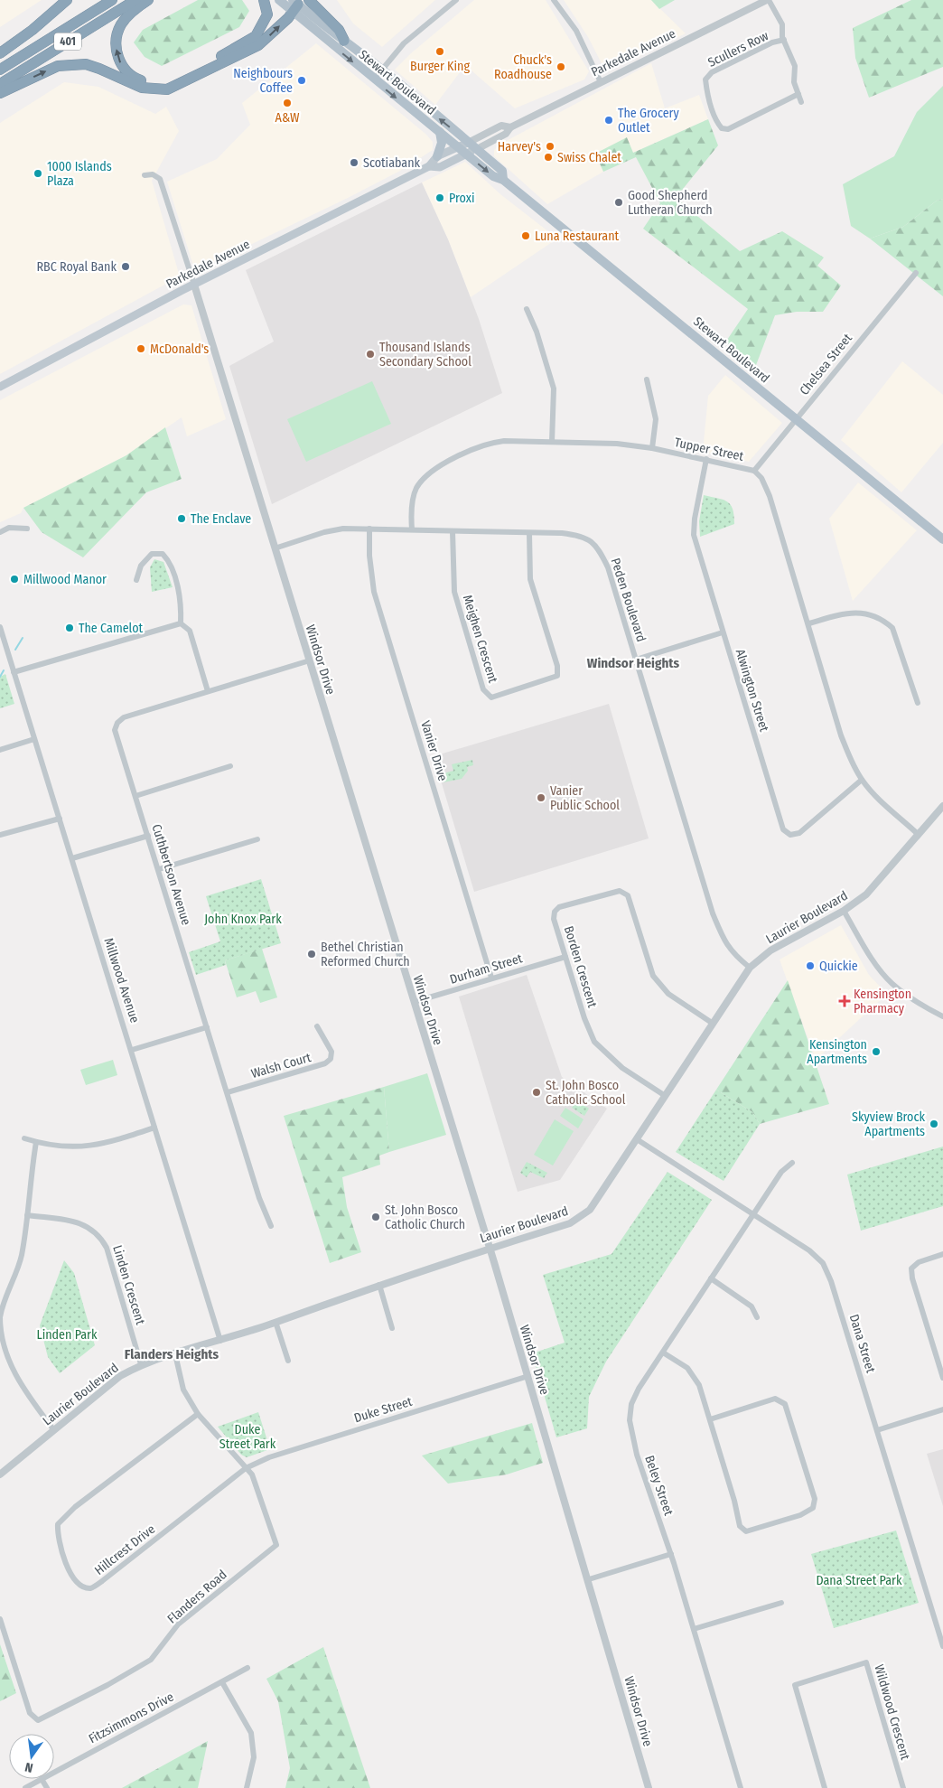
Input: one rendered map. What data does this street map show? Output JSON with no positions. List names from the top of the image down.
{
  "streets": {
    "highway": ["401"],
    "main road": ["Parkedale Avenue", "Stewart Boulevard"],
    "street": [
      "Scullers Row",
      "Chelsea Street",
      "Tupper Street",
      "Peden Boulevard",
      "Meighen Crescent",
      "Windsor Drive",
      "Alwington Street",
      "Vanier Drive",
      "Cuthbertson Avenue",
      "Laurier Boulevard",
      "Borden Crescent",
      "Durham Street",
      "Millwood Avenue",
      "Walsh Court",
      "Linden Crescent",
      "Dana Street",
      "Duke Street",
      "Beley Street",
      "Hillcrest Drive",
      "Flanders Road",
      "Wildwood Crescent",
      "Fitzsimmons Drive"
    ]
  },
  "crossings": [
    ["Parkedale Avenue", "Stewart Boulevard"],
    ["Parkedale Avenue", "Windsor Drive"],
    ["Stewart Boulevard", "Chelsea Street"],
    ["Chelsea Street", "Tupper Street"],
    ["Tupper Street", "Peden Boulevard"],
    ["Tupper Street", "Alwington Street"],
    ["Tupper Street", "Laurier Boulevard"],
    ["Peden Boulevard", "Meighen Crescent"],
    ["Peden Boulevard", "Windsor Drive"],
    ["Peden Boulevard", "Vanier Drive"],
    ["Peden Boulevard", "Laurier Boulevard"],
    ["Windsor Drive", "Cuthbertson Avenue"],
    ["Windsor Drive", "Laurier Boulevard"],
    ["Windsor Drive", "Durham Street"],
    ["Windsor Drive", "Duke Street"],
    ["Vanier Drive", "Durham Street"],
    ["Cuthbertson Avenue", "Walsh Court"],
    ["Laurier Boulevard", "Borden Crescent"],
    ["Laurier Boulevard", "Millwood Avenue"],
    ["Laurier Boulevard", "Linden Crescent"],
    ["Laurier Boulevard", "Dana Street"],
    ["Laurier Boulevard", "Flanders Road"],
    ["Borden Crescent", "Durham Street"],
    ["Dana Street", "Beley Street"],
    ["Duke Street", "Hillcrest Drive"],
    ["Duke Street", "Flanders Road"],
    ["Hillcrest Drive", "Flanders Road"]
  ],
  "districts": ["Windsor Heights", "Flanders Heights"],
  "parks": [
    "John Knox Park",
    "Linden Park",
    "Duke Street Park",
    "Dana Street Park"
  ],
  "places": {
    "other": [
      "Burger King",
      "Chuck's Roadhouse",
      "Neighbours Coffee",
      "A&W",
      "The Grocery Outlet",
      "Harvey's",
      "Swiss Chalet",
      "Scotiabank",
      "1000 Islands Plaza",
      "Proxi",
      "Good Shepherd Lutheran Church",
      "Luna Restaurant",
      "RBC Royal Bank",
      "McDonald's",
      "Thousand Islands Secondary School",
      "The Enclave",
      "Millwood Manor",
      "The Camelot",
      "Vanier Public School",
      "Bethel Christian Reformed Church",
      "Quickie",
      "Kensington Apartments",
      "St. John Bosco Catholic School",
      "Skyview Brock Apartments",
      "St. John Bosco Catholic Church"
    ],
    "health": ["Kensington Pharmacy"]
  },
  "north": "bottom"
}
